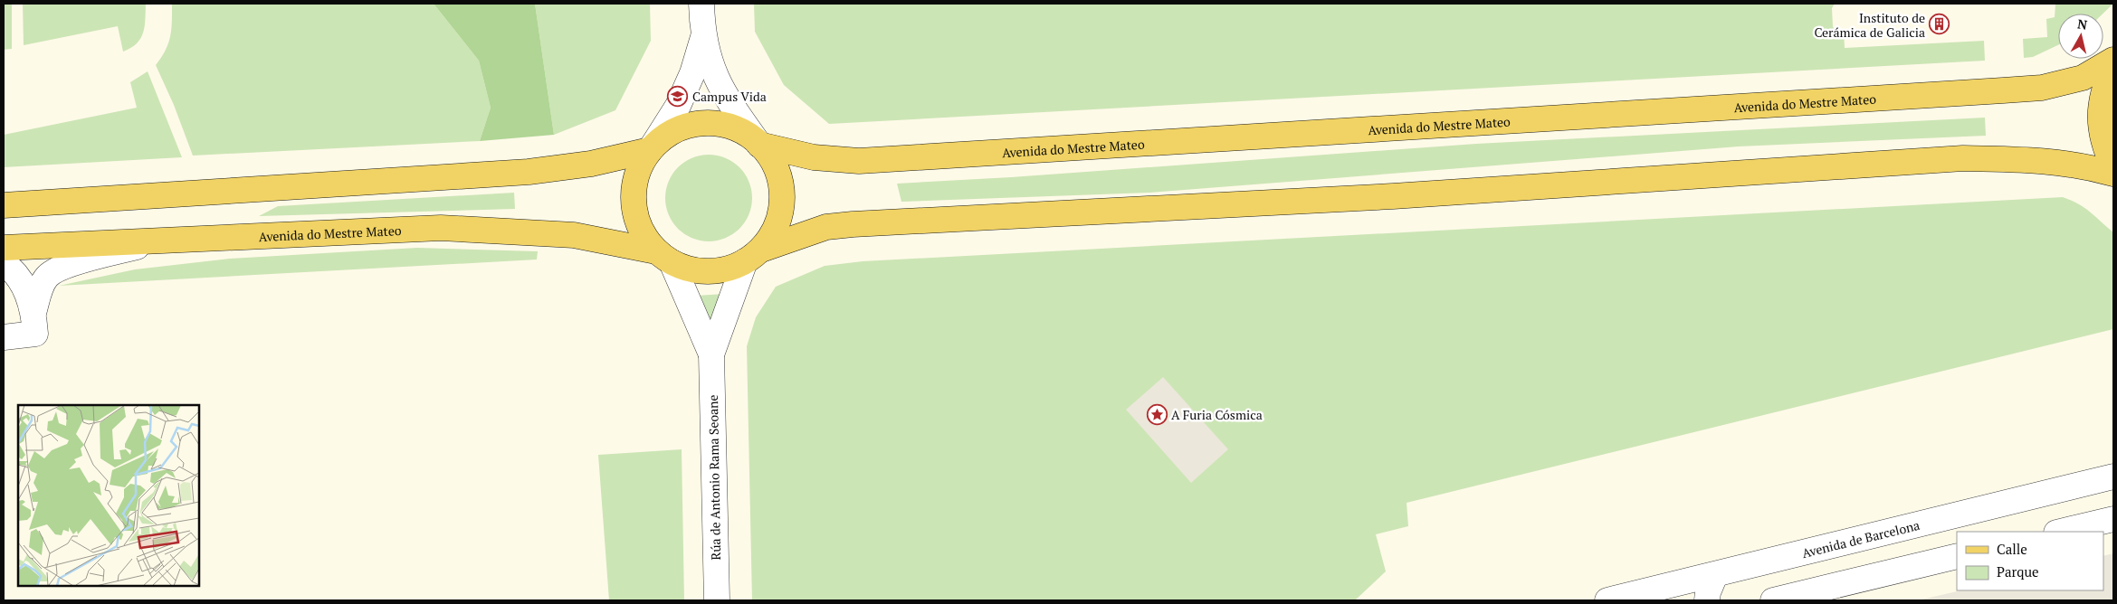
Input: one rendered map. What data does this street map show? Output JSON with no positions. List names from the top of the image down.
{
  "streets": {
    "main road": ["Avenida do Mestre Mateo"],
    "street": ["Rúa de Antonio Rama Seoane", "Avenida de Barcelona"]
  },
  "crossings": [
    ["Avenida do Mestre Mateo", "Rúa de Antonio Rama Seoane"]
  ],
  "places": {
    "building": ["Instituto de Cerámica de Galicia"],
    "school or university": ["Campus Vida"],
    "place": ["A Furia Cósmica"]
  },
  "legend": ["Calle", "Parque"],
  "north": "top"
}
